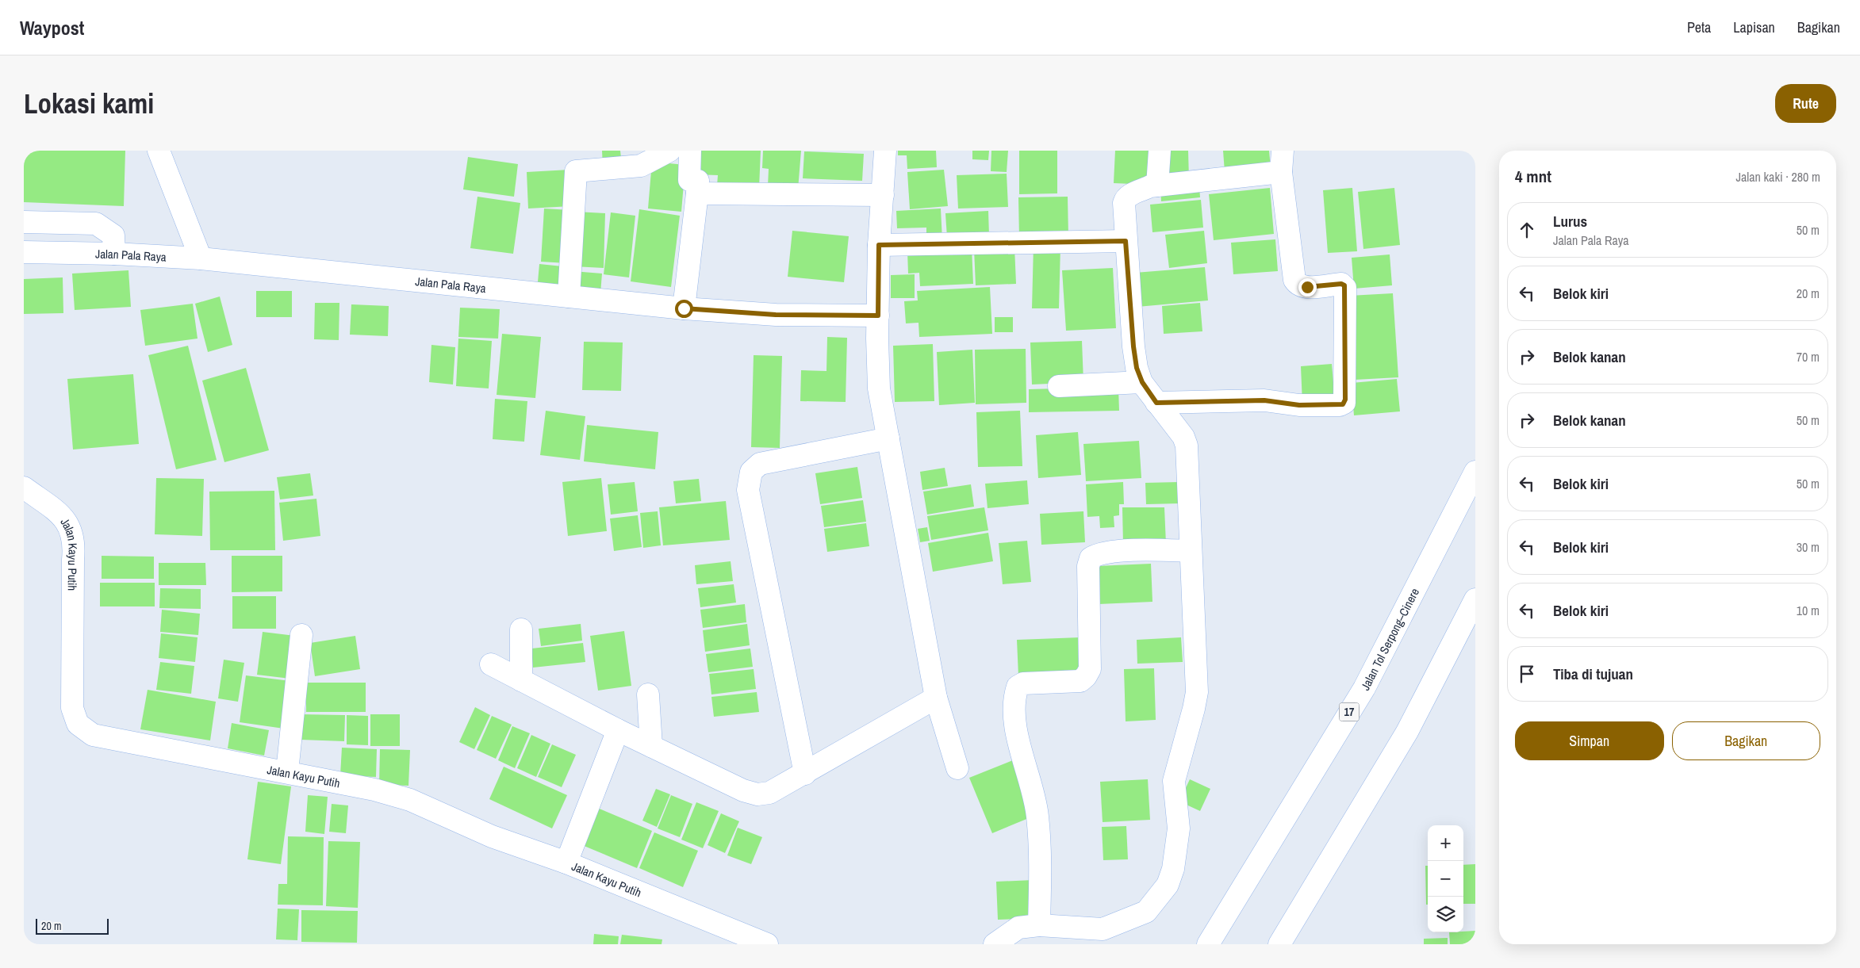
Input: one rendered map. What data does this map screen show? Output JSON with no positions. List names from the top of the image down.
{
  "streets": {
    "main road": [
      "Jalan Pala Raya",
      "Jalan Kayu Putih",
      "Jalan Tol Serpong–Cinere",
      "17"
    ]
  },
  "scale_bar": "20 m",
  "page": {
    "header": "Waypost",
    "nav": ["Peta", "Lapisan", "Bagikan"],
    "buttons": [
      "Rute",
      ["Simpan", "Bagikan"]
    ],
    "title": "Lokasi kami",
    "heading": ["4 mnt", "Jalan kaki · 280 m"],
    "list": [
      ["Lurus", "Jalan Pala Raya", "50 m"],
      ["Belok kiri", "20 m"],
      ["Belok kanan", "70 m"],
      ["Belok kanan", "50 m"],
      ["Belok kiri", "50 m"],
      ["Belok kiri", "30 m"],
      ["Belok kiri", "10 m"],
      "Tiba di tujuan"
    ],
    "map_buttons": ["+", "−"],
    "scale": "20 m"
  }
}
